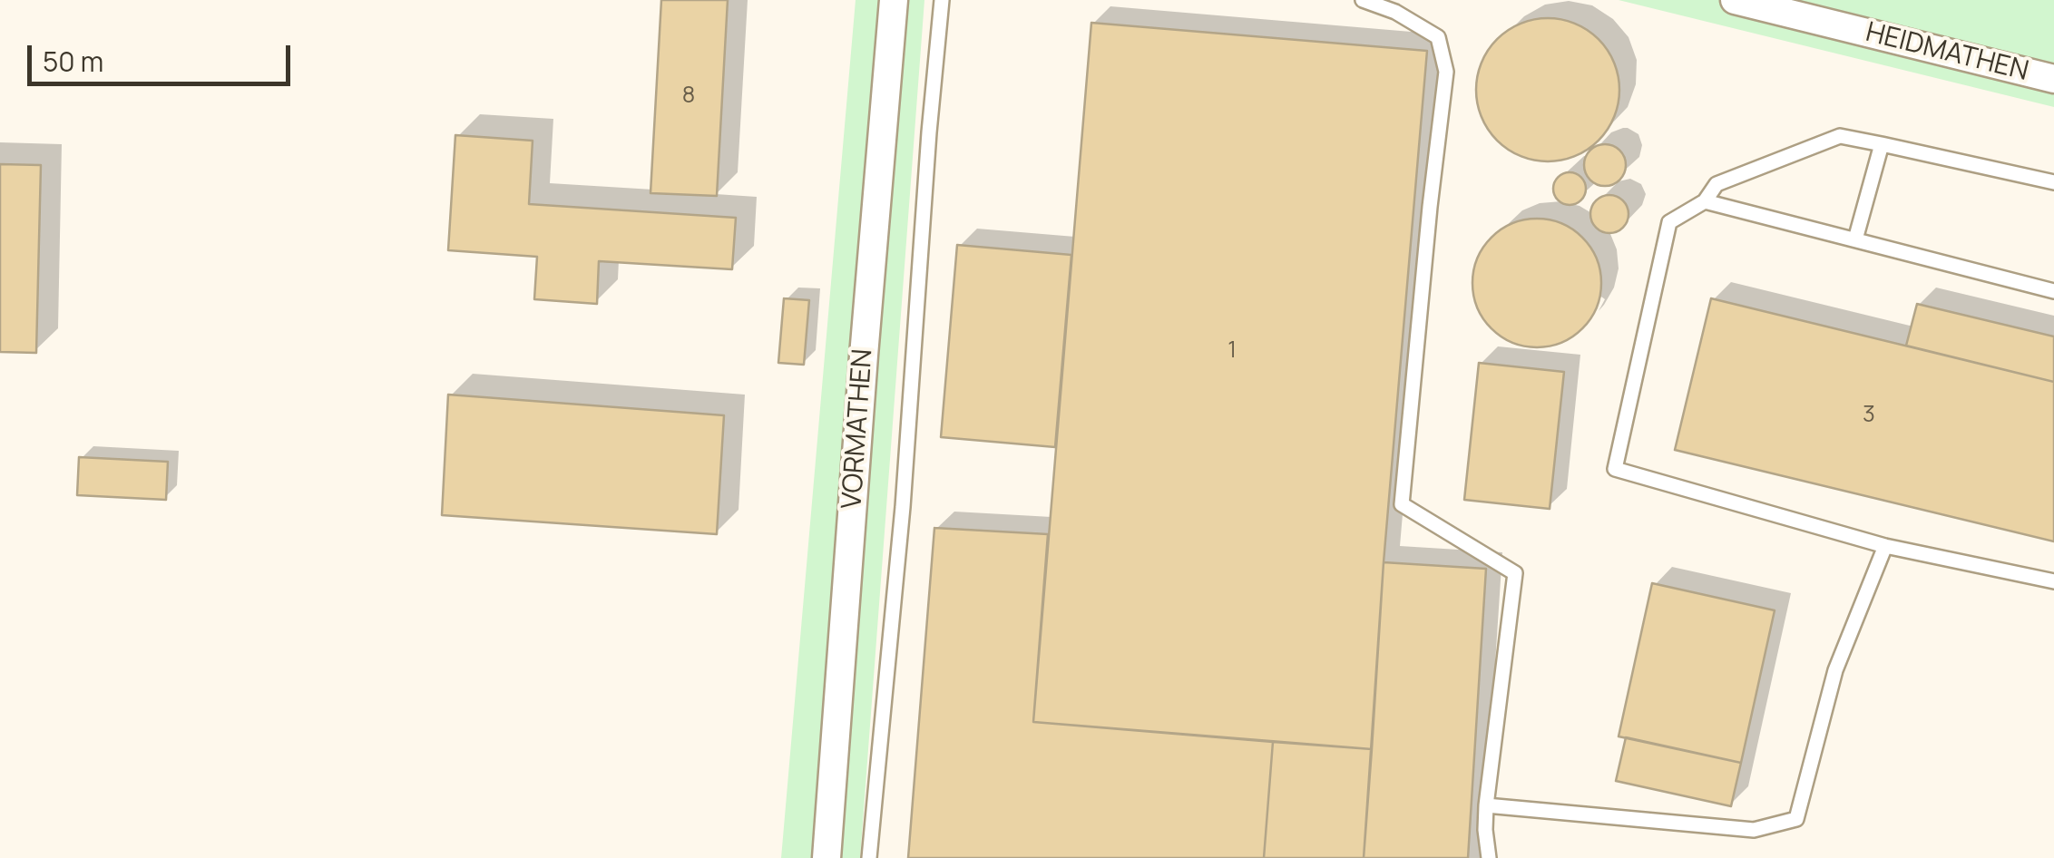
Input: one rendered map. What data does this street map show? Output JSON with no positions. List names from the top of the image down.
{
  "streets": {
    "street": ["HEIDMATHEN", "VORMATHEN"]
  },
  "house_numbers": ["8", "1", "3"],
  "scale_bar": "50 m"
}
